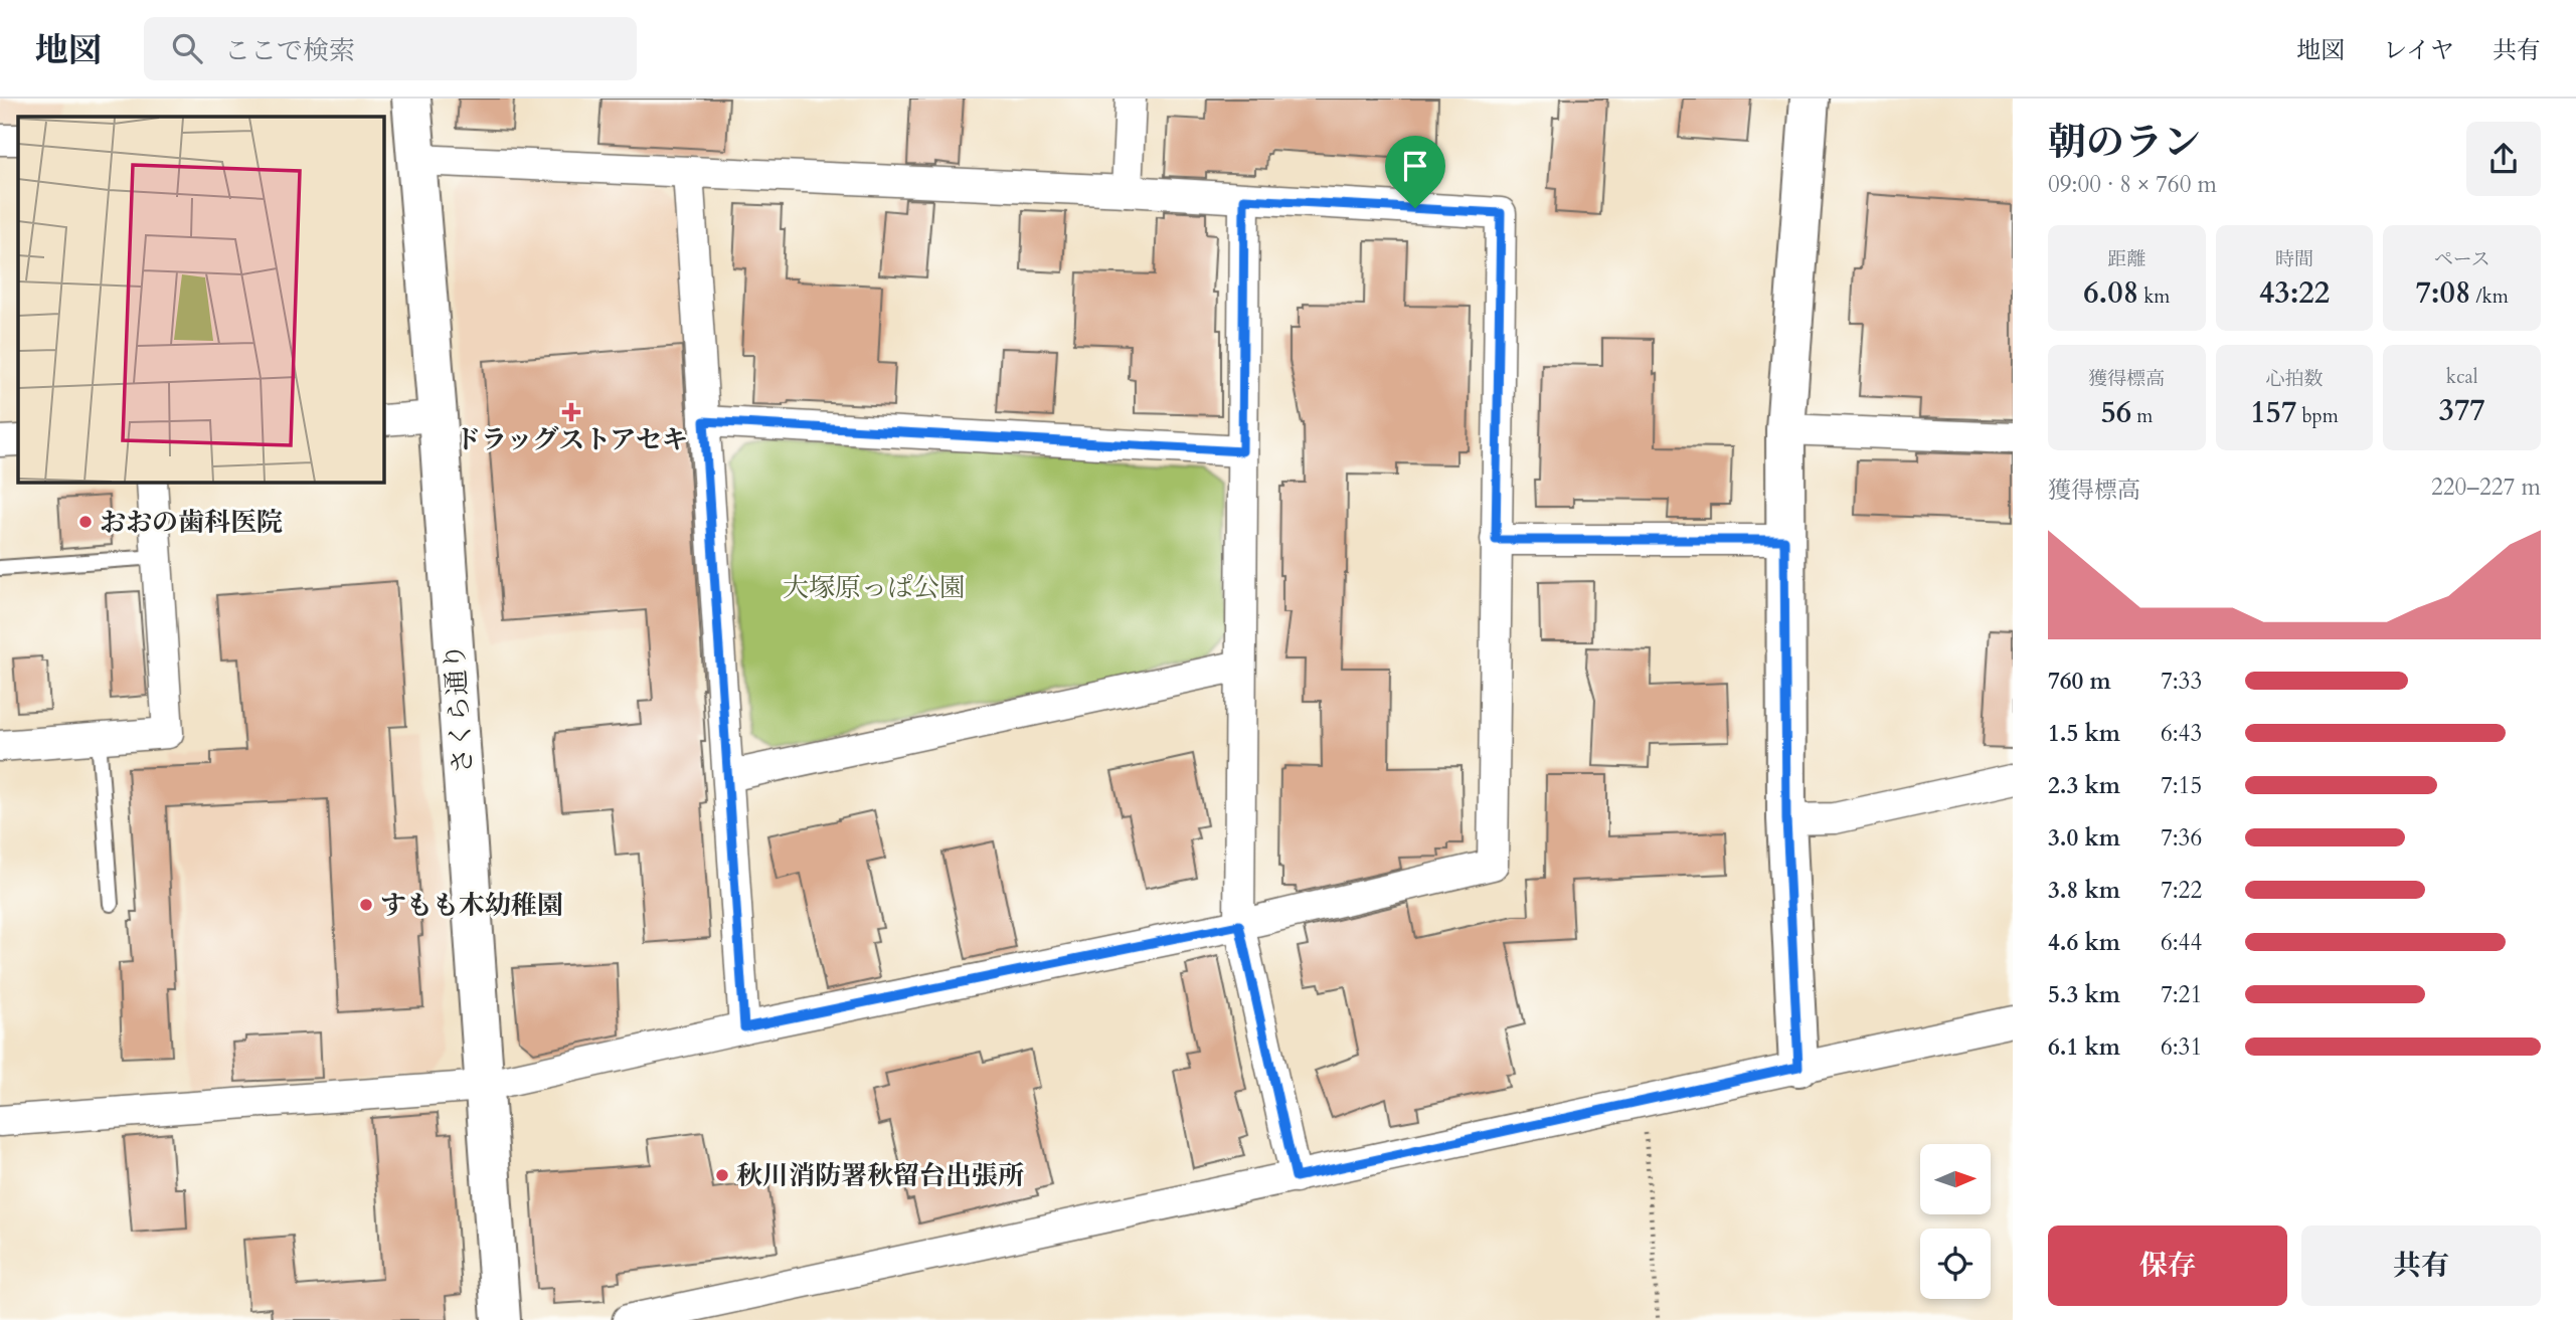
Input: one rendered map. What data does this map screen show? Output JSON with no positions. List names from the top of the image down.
{
  "streets": {
    "street": ["さくら通り"]
  },
  "parks": ["大塚原っぱ公園"],
  "places": {
    "health": ["ドラッグストアセキ"],
    "other": ["おおの歯科医院", "すもも木幼稚園", "秋川消防署秋留台出張所"]
  },
  "north": "right",
  "page": {
    "header": "地図",
    "search": "ここで検索",
    "nav": ["地図", "レイヤ", "共有"],
    "heading": ["朝のラン", "09:00 · 8 × 760 m"],
    "stats": [
      ["距離", "6.08 km"],
      ["時間", "43:22"],
      ["ペース", "7:08 /km"],
      ["獲得標高", "56 m"],
      ["心拍数", "157 bpm"],
      ["kcal", "377"]
    ],
    "chart": ["獲得標高", "220–227 m"],
    "list": [
      {
        "name": "760 m",
        "note": "7:33"
      },
      {
        "name": "1.5 km",
        "note": "6:43"
      },
      {
        "name": "2.3 km",
        "note": "7:15"
      },
      {
        "name": "3.0 km",
        "note": "7:36"
      },
      {
        "name": "3.8 km",
        "note": "7:22"
      },
      {
        "name": "4.6 km",
        "note": "6:44"
      },
      {
        "name": "5.3 km",
        "note": "7:21"
      },
      {
        "name": "6.1 km",
        "note": "6:31"
      }
    ],
    "buttons": ["保存", "共有"]
  }
}
